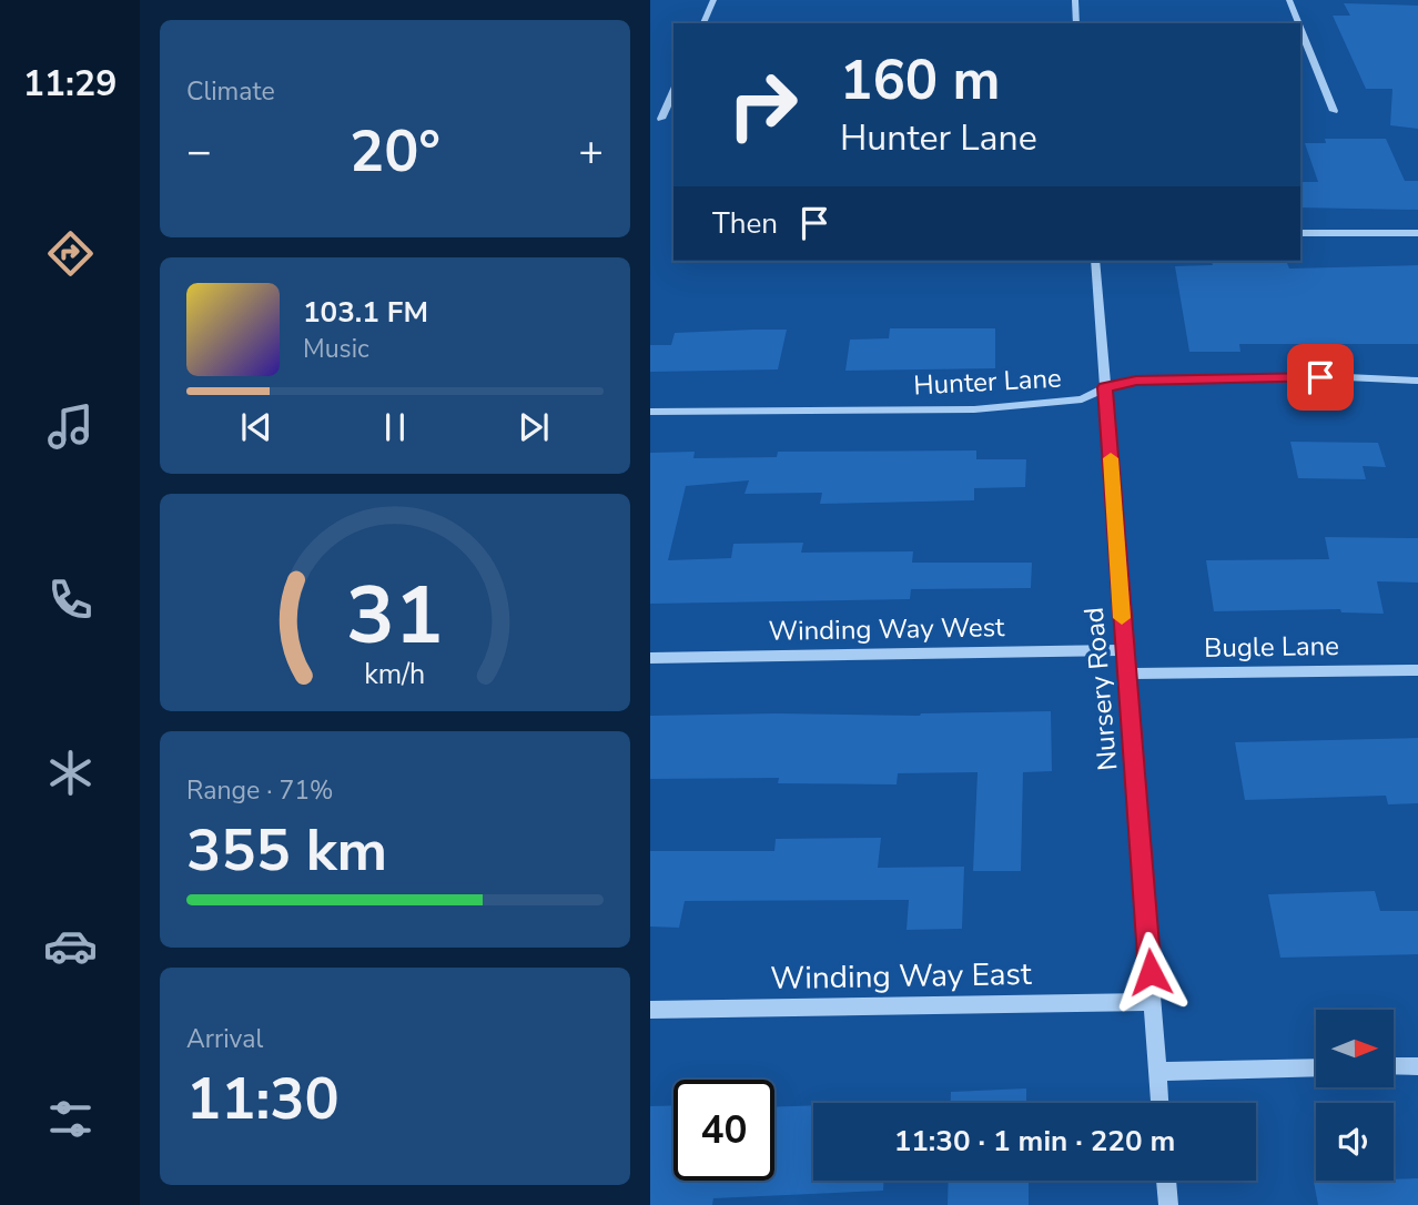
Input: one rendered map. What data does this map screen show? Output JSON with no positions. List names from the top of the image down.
{
  "streets": {
    "street": [
      "Hunter Lane",
      "Winding Way West",
      "Bugle Lane",
      "Nursery Road",
      "Winding Way East"
    ]
  },
  "crossings": [
    ["Hunter Lane", "Nursery Road"],
    ["Winding Way West", "Nursery Road"],
    ["Bugle Lane", "Nursery Road"],
    ["Nursery Road", "Winding Way East"]
  ],
  "north": "right",
  "page": {
    "tabs": "11:29",
    "tile": [
      "Climate",
      ["Range · 71%", "355 km"],
      ["Arrival", "11:30"]
    ],
    "turn": ["160 m", "Hunter Lane"],
    "heat": ["−", "20°", "+"],
    "then": "Then",
    "song": ["103.1 FM", "Music"],
    "limit": "40",
    "trip": "11:30 · 1 min · 220 m",
    "gauge": ["31", "km/h"]
  }
}
